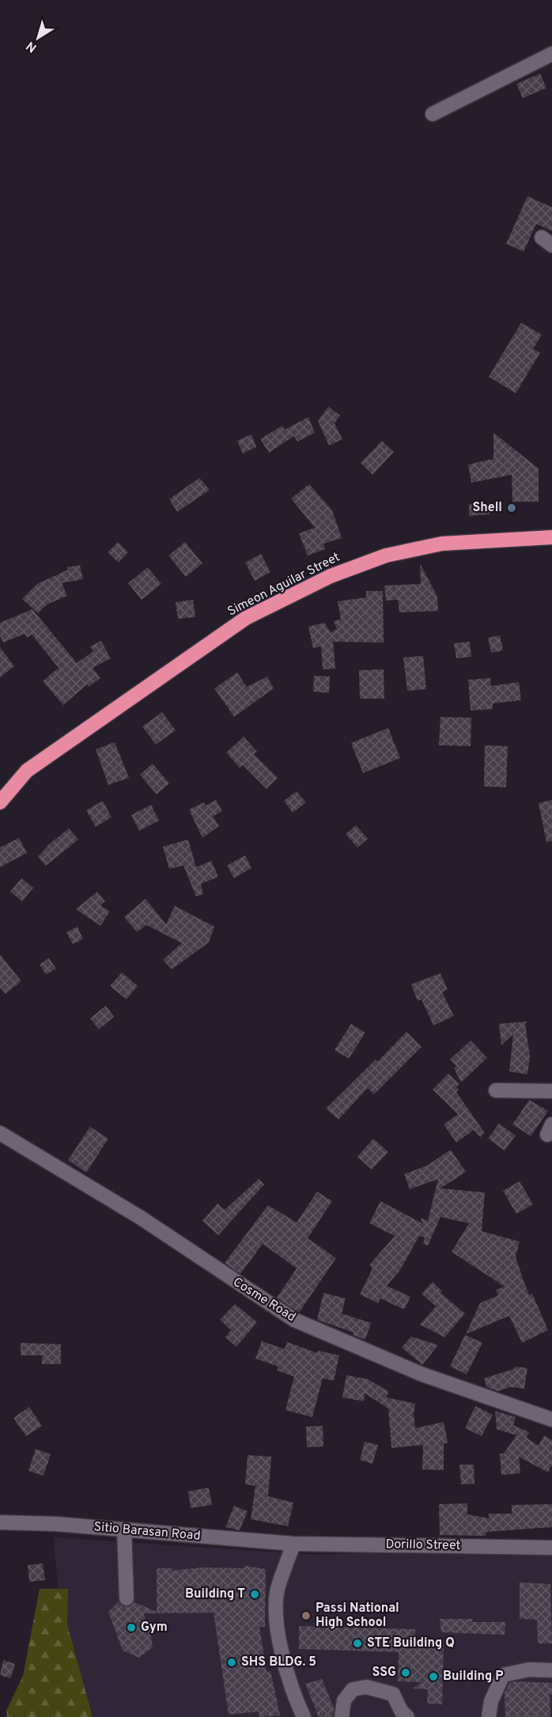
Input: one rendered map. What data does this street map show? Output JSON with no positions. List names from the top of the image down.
{
  "streets": {
    "highway": ["Simeon Aguilar Street"],
    "street": ["Cosme Road", "Sitio Barasan Road", "Dorillo Street"]
  },
  "crossings": [
    ["Sitio Barasan Road", "Dorillo Street"]
  ],
  "places": [
    "Shell",
    "Building T",
    "Passi National High School",
    "Gym",
    "STE Building Q",
    "SHS BLDG. 5",
    "SSG",
    "Building P"
  ],
  "north": "bottom left"
}
